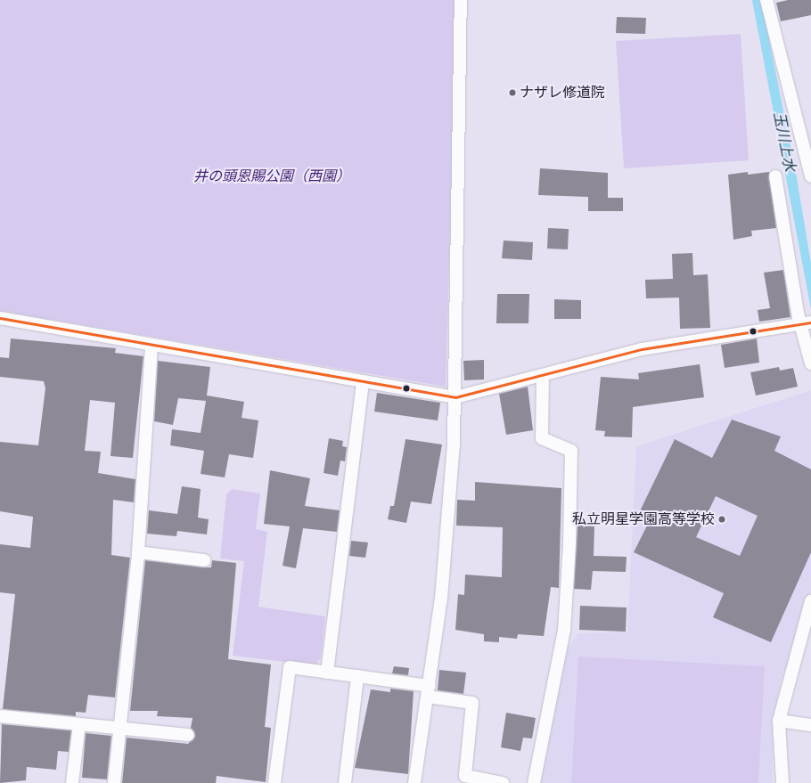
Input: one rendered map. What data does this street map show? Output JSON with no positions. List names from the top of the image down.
{
  "water": ["玉川上水"],
  "parks": ["井の頭恩賜公園（西園）"],
  "places": ["ナザレ修道院", "私立明星学園高等学校"]
}
